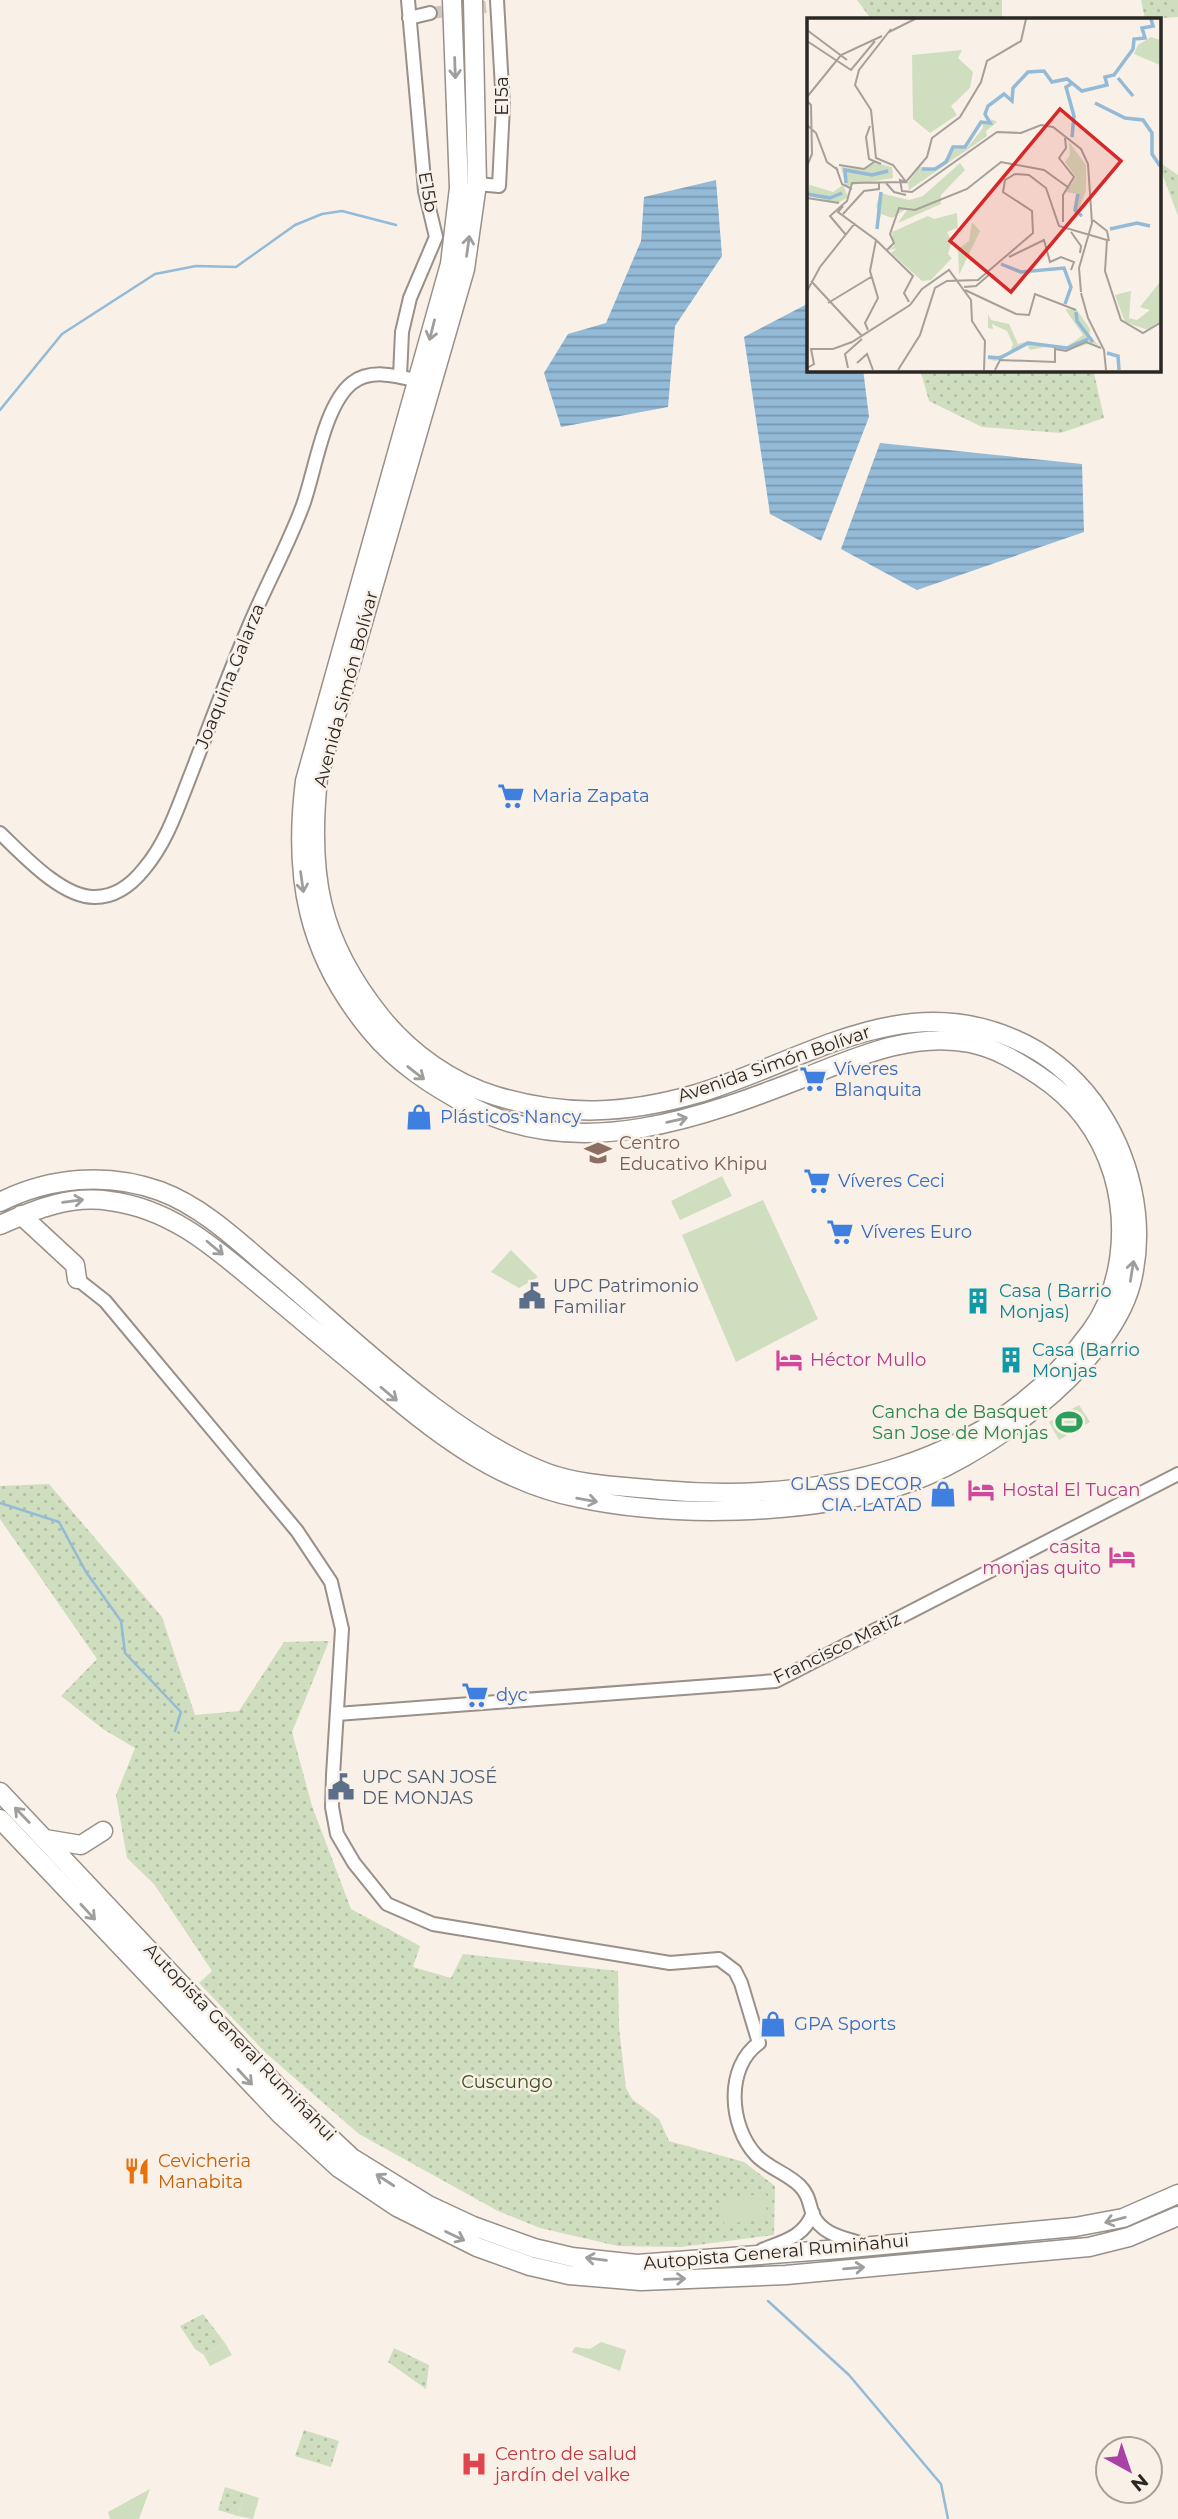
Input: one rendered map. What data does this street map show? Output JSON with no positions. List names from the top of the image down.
{
  "streets": {
    "highway": ["Avenida Simón Bolívar", "Autopista General Rumiñahui"],
    "street": [
      "E15a",
      "E15b",
      "Joaquina Galarza",
      "Francisco Matiz"
    ]
  },
  "crossings": [
    ["E15a", "Avenida Simón Bolívar"],
    ["E15b", "Joaquina Galarza"],
    ["Joaquina Galarza", "Avenida Simón Bolívar"]
  ],
  "parks": ["Cuscungo"],
  "places": {
    "supermarket": [
      "Maria Zapata",
      "Víveres Blanquita",
      "Víveres Ceci",
      "Víveres Euro",
      "dyc"
    ],
    "shop": ["Plásticos Nancy", "GLASS DECOR CIA. LATAD", "GPA Sports"],
    "school or university": ["Centro Educativo Khipu"],
    "public building": ["UPC Patrimonio Familiar", "UPC SAN JOSÉ DE MONJAS"],
    "building": ["Casa ( Barrio Monjas)", "Casa (Barrio Monjas"],
    "hotel": ["Héctor Mullo", "Hostal El Tucan", "casita monjas quito"],
    "sports": ["Cancha de Basquet San Jose de Monjas"],
    "restaurant": ["Cevicheria Manabita"],
    "hospital": ["Centro de salud jardín del valke"]
  },
  "north": "bottom right"
}
